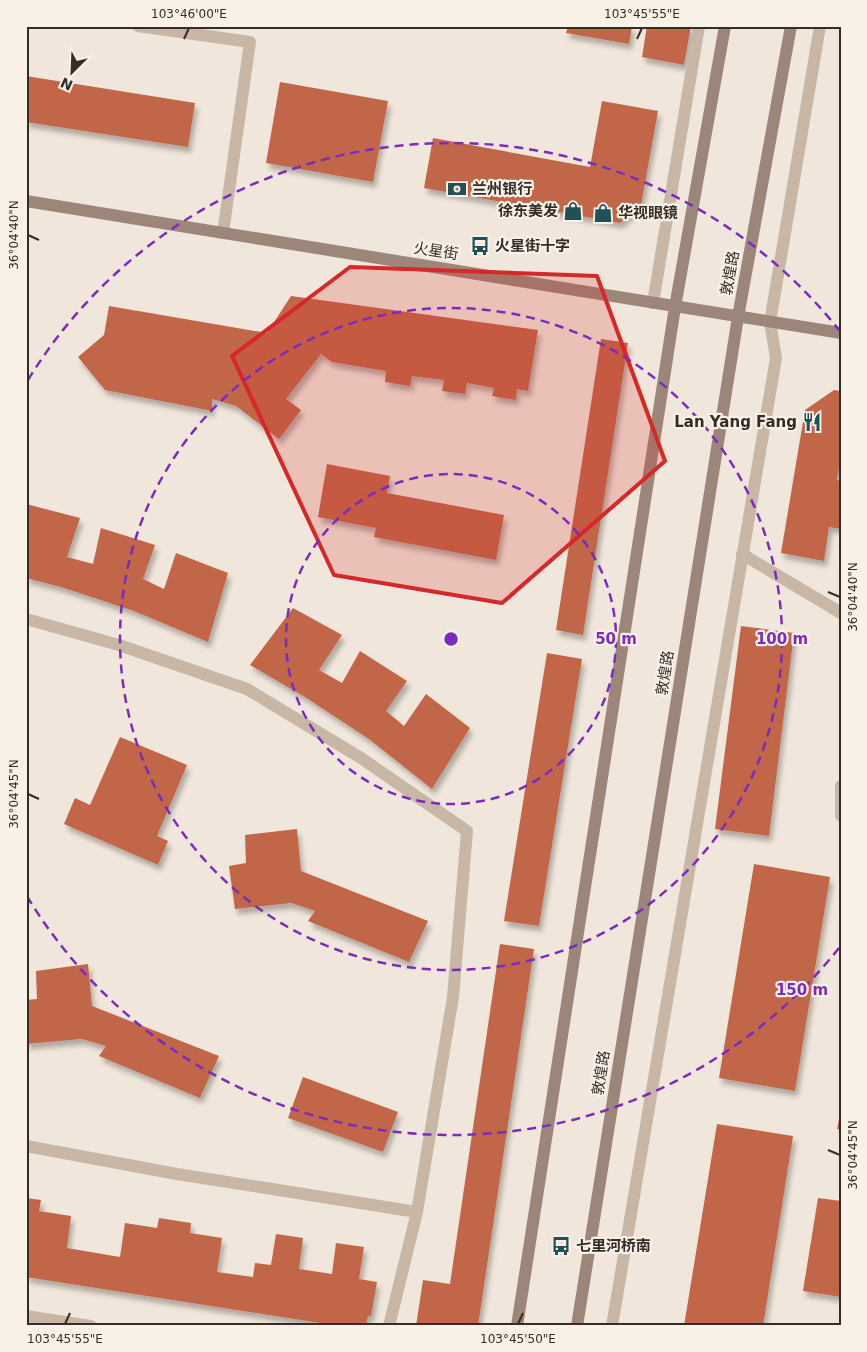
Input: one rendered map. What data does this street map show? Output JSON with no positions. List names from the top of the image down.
{
  "streets": {
    "main road": ["火星街", "敦煌路"]
  },
  "crossings": [
    ["火星街", "敦煌路"]
  ],
  "places": {
    "bank": ["兰州银行"],
    "shop": ["徐东美发", "华视眼镜"],
    "bus stop": ["火星街十字", "七里河桥南"],
    "restaurant": ["Lan Yang Fang"]
  },
  "north": "bottom left",
  "coordinates": [
    "103°46'00\"E",
    "103°45'55\"E",
    "36°04'40\"N",
    "36°04'45\"N",
    "103°45'50\"E"
  ],
  "rings": ["50 m", "100 m", "150 m"]
}
